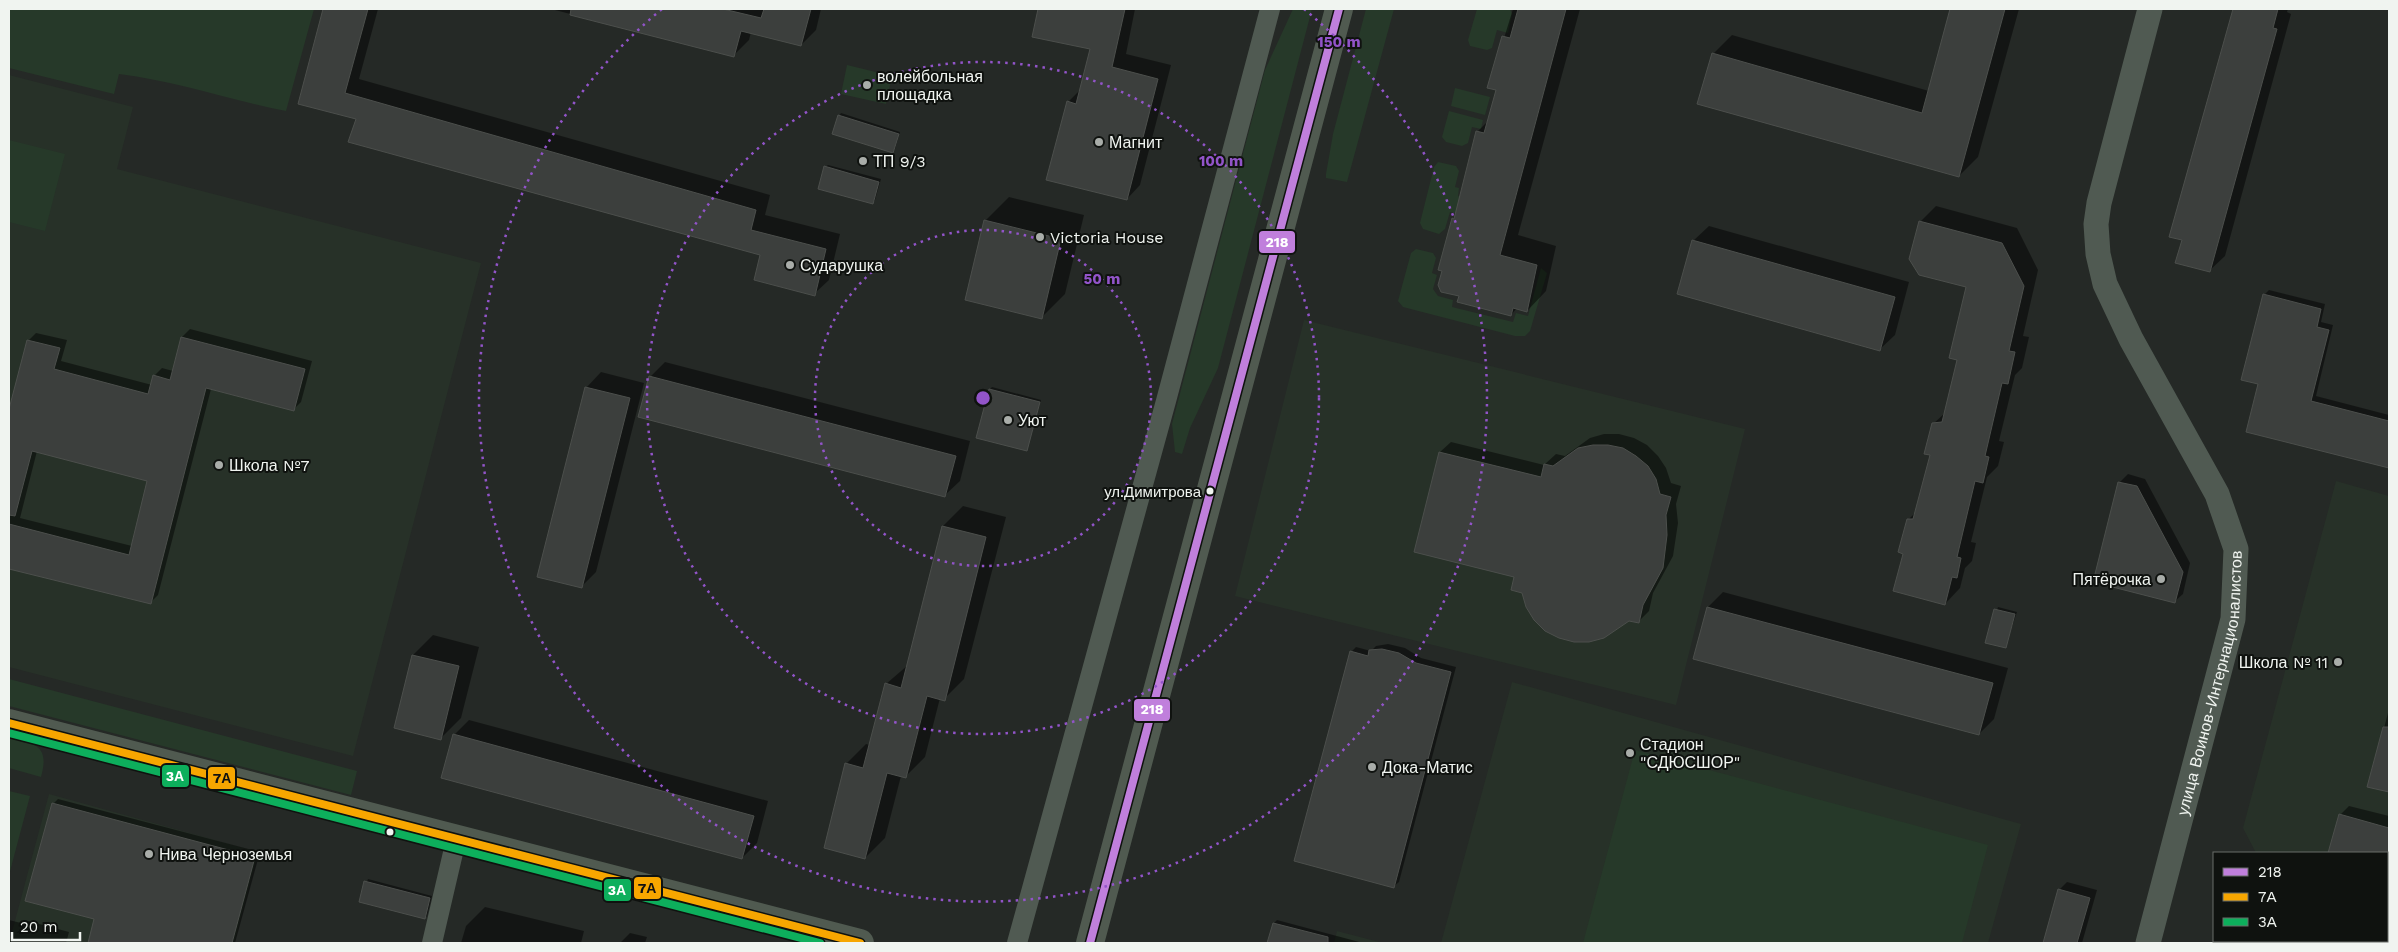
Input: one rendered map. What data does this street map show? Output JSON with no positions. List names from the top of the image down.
{
  "streets": {
    "street": ["улица Воинов-Интернационалистов"]
  },
  "places": [
    "волейбольная площадка",
    "Магнит",
    "ТП 9/3",
    "Victoria House",
    "Сударушка",
    "Уют",
    "Школа №7",
    "ул.Димитрова",
    "Пятёрочка",
    "Школа № 11",
    "Стадион \"СДЮСШОР\"",
    "Дока-Матис",
    "Нива Черноземья"
  ],
  "lines": ["transit line 218", "transit line 7А", "transit line 3А"],
  "legend": ["218", "7А", "3А"],
  "scale_bar": "20 m",
  "rings": ["150 m", "100 m", "50 m"]
}
